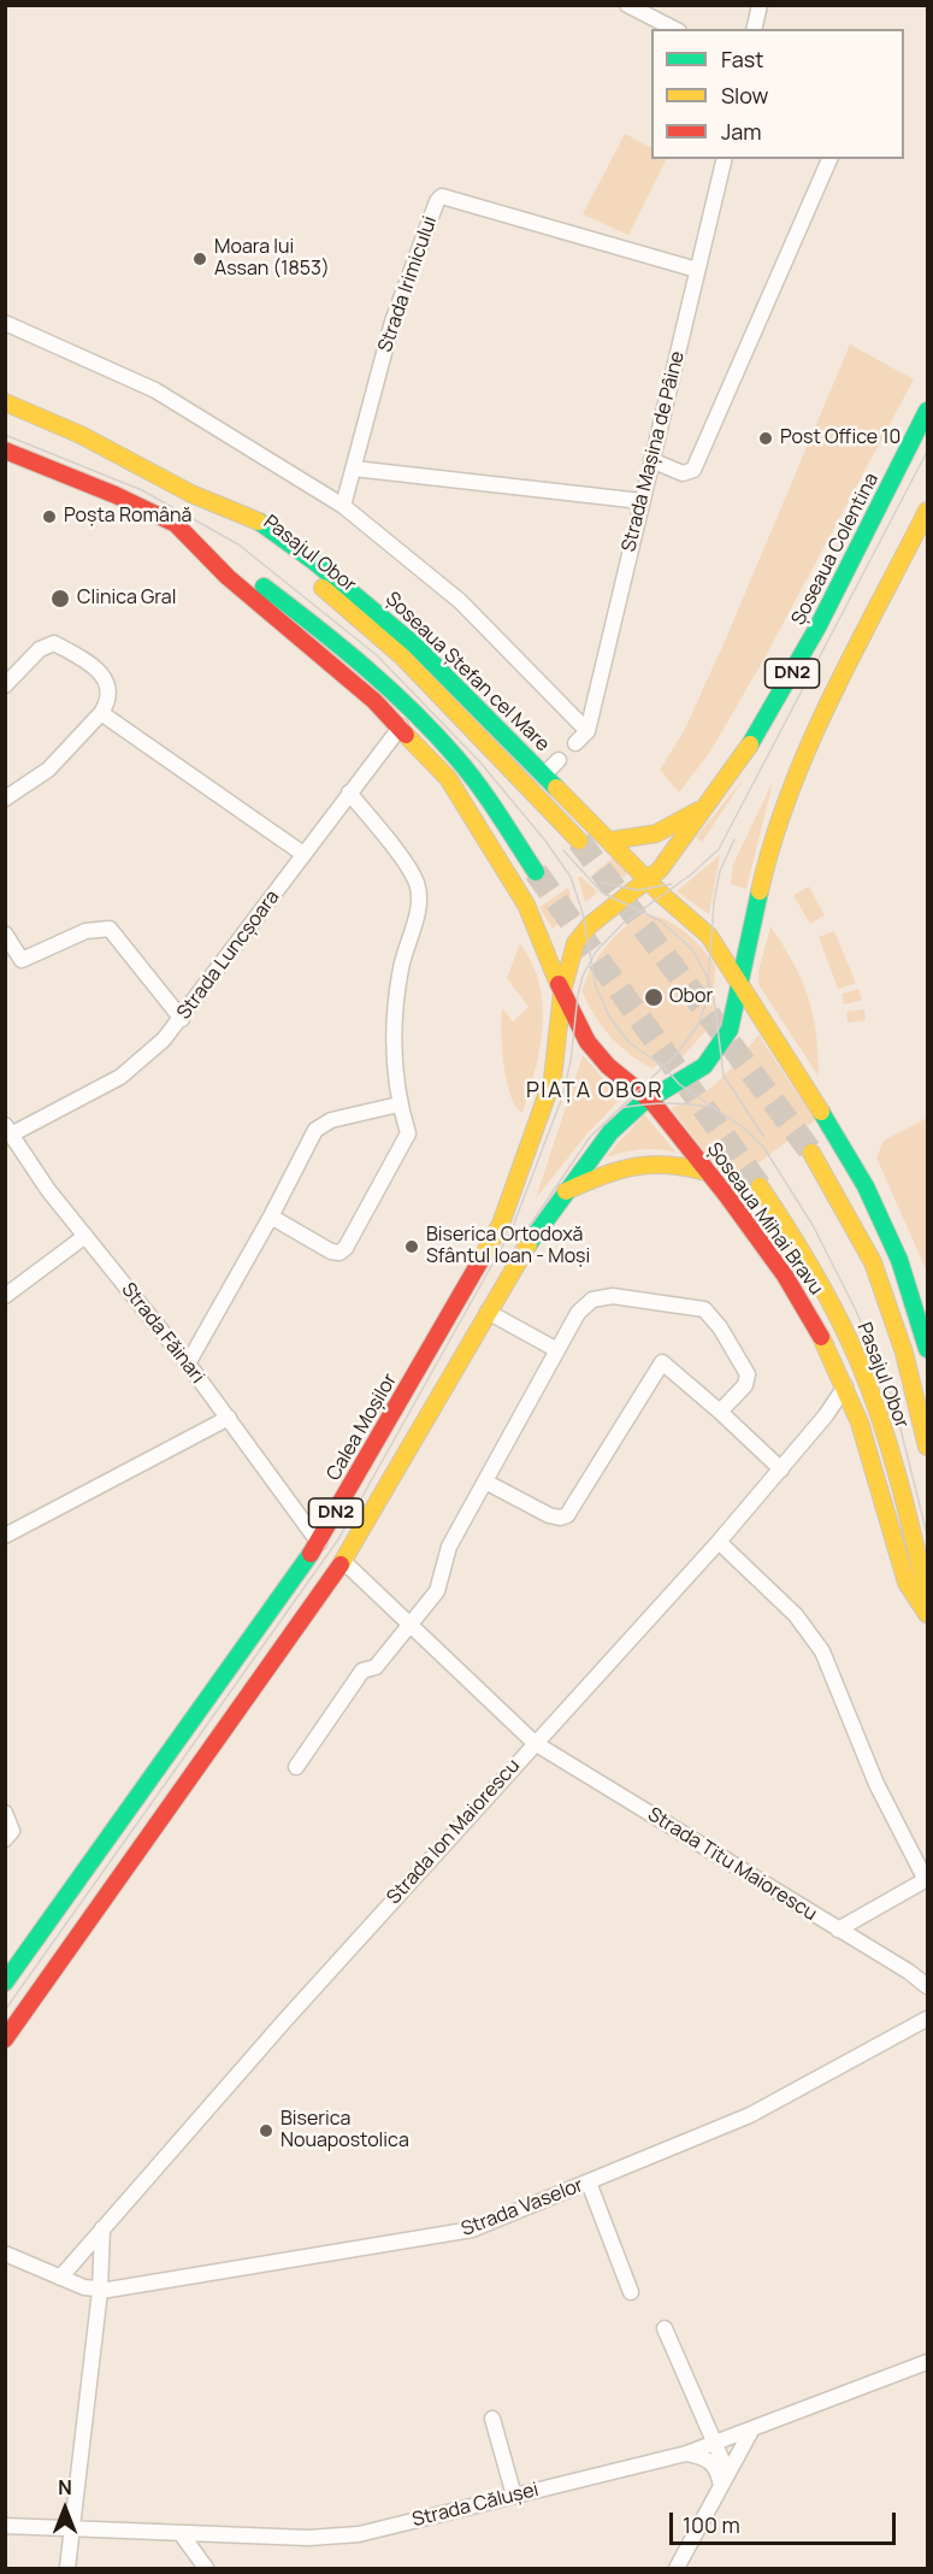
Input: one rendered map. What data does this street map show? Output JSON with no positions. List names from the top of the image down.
{
  "streets": {
    "main road": [
      "Șoseaua Colentina",
      "Pasajul Obor",
      "Șoseaua Ștefan cel Mare",
      "DN2",
      "Șoseaua Mihai Bravu",
      "Calea Moșilor"
    ],
    "street": [
      "Strada Irimicului",
      "Strada Mașina de Pâine",
      "Strada Luncșoara",
      "Strada Făinari",
      "Strada Ion Maiorescu",
      "Strada Titu Maiorescu",
      "Strada Vaselor",
      "Strada Călușei"
    ]
  },
  "crossings": [
    ["Strada Irimicului", "Strada Mașina de Pâine"],
    ["Șoseaua Colentina", "Șoseaua Ștefan cel Mare"],
    ["Șoseaua Colentina", "DN2"],
    ["Șoseaua Colentina", "Șoseaua Mihai Bravu"],
    ["Șoseaua Colentina", "Calea Moșilor"],
    ["Pasajul Obor", "Șoseaua Ștefan cel Mare"],
    ["Șoseaua Ștefan cel Mare", "DN2"],
    ["Șoseaua Ștefan cel Mare", "Șoseaua Mihai Bravu"],
    ["Șoseaua Ștefan cel Mare", "Calea Moșilor"],
    ["DN2", "Șoseaua Mihai Bravu"],
    ["DN2", "Calea Moșilor"],
    ["DN2", "Strada Titu Maiorescu"],
    ["Strada Luncșoara", "Strada Făinari"],
    ["Șoseaua Mihai Bravu", "Calea Moșilor"],
    ["Șoseaua Mihai Bravu", "Strada Ion Maiorescu"],
    ["Strada Făinari", "Calea Moșilor"],
    ["Strada Ion Maiorescu", "Strada Titu Maiorescu"],
    ["Strada Ion Maiorescu", "Strada Vaselor"]
  ],
  "districts": ["PIAȚA OBOR"],
  "places": [
    "Moara lui Assan (1853)",
    "Post Office 10",
    "Poșta Română",
    "Clinica Gral",
    "Obor",
    "Biserica Ortodoxă Sfântul Ioan - Moși",
    "Biserica Nouapostolica"
  ],
  "legend": ["Fast", "Slow", "Jam"],
  "scale_bar": "100 m",
  "north": "top"
}
